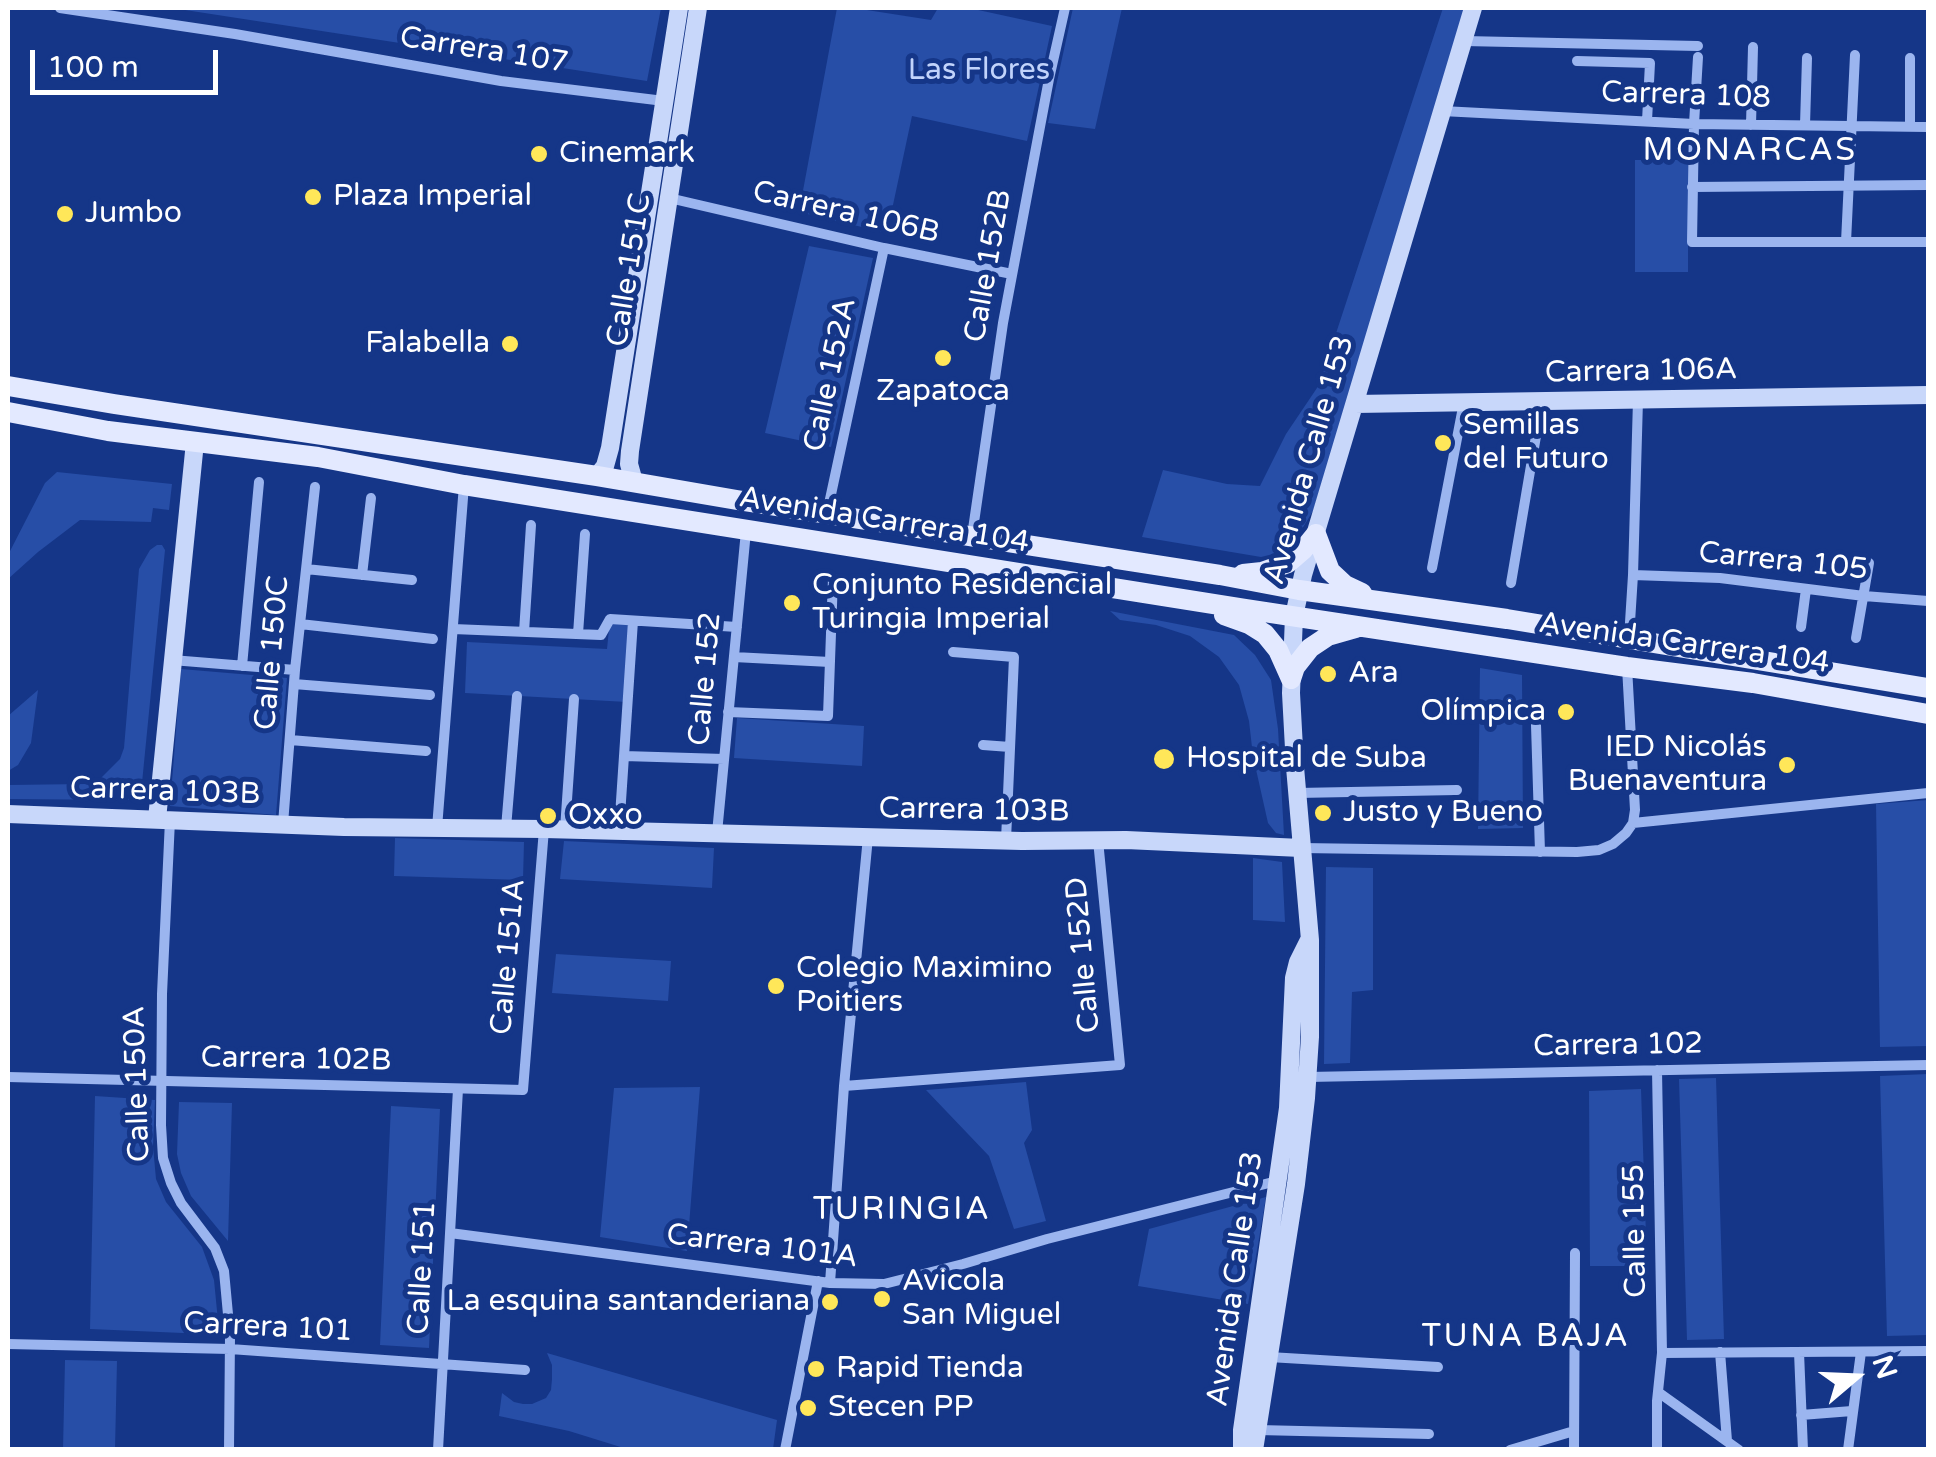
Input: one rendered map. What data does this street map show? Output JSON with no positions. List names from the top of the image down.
{
  "streets": {
    "main road": ["Avenida Carrera 104"],
    "street": [
      "Carrera 107",
      "Carrera 108",
      "Carrera 106B",
      "Calle 152B",
      "Calle 151C",
      "Carrera 106A",
      "Calle 152A",
      "Avenida Calle 153",
      "Carrera 105",
      "Calle 150C",
      "Calle 152",
      "Carrera 103B",
      "Calle 152D",
      "Calle 151A",
      "Carrera 102",
      "Carrera 102B",
      "Calle 150A",
      "Calle 155",
      "Carrera 101A",
      "Calle 151",
      "Carrera 101"
    ]
  },
  "crossings": [
    ["Carrera 107", "Calle 151C"],
    ["Carrera 108", "Avenida Calle 153"],
    ["Carrera 106B", "Calle 152B"],
    ["Carrera 106B", "Calle 151C"],
    ["Carrera 106B", "Calle 152A"],
    ["Calle 152B", "Avenida Carrera 104"],
    ["Calle 151C", "Avenida Carrera 104"],
    ["Carrera 106A", "Avenida Calle 153"],
    ["Calle 152A", "Avenida Carrera 104"],
    ["Avenida Calle 153", "Avenida Carrera 104"],
    ["Avenida Calle 153", "Carrera 103B"],
    ["Avenida Calle 153", "Carrera 102"],
    ["Avenida Calle 153", "Carrera 101A"],
    ["Avenida Carrera 104", "Calle 152"],
    ["Avenida Carrera 104", "Calle 150A"],
    ["Calle 150C", "Carrera 103B"],
    ["Calle 152", "Carrera 103B"],
    ["Carrera 103B", "Calle 152D"],
    ["Carrera 103B", "Calle 151A"],
    ["Carrera 103B", "Calle 150A"],
    ["Calle 151A", "Carrera 102B"],
    ["Carrera 102", "Calle 155"],
    ["Carrera 102B", "Calle 150A"],
    ["Carrera 102B", "Calle 151"],
    ["Calle 150A", "Carrera 101"],
    ["Carrera 101A", "Calle 151"],
    ["Calle 151", "Carrera 101"]
  ],
  "districts": ["MONARCAS", "TURINGIA", "TUNA BAJA"],
  "parks": ["Las Flores"],
  "places": [
    "Cinemark",
    "Plaza Imperial",
    "Jumbo",
    "Falabella",
    "Zapatoca",
    "Semillas del Futuro",
    "Conjunto Residencial Turingia Imperial",
    "Ara",
    "Olímpica",
    "Hospital de Suba",
    "IED Nicolás Buenaventura",
    "Justo y Bueno",
    "Oxxo",
    "Colegio Maximino Poitiers",
    "Avicola San Miguel",
    "La esquina santanderiana",
    "Rapid Tienda",
    "Stecen PP"
  ],
  "scale_bar": "100 m",
  "north": "right"
}
